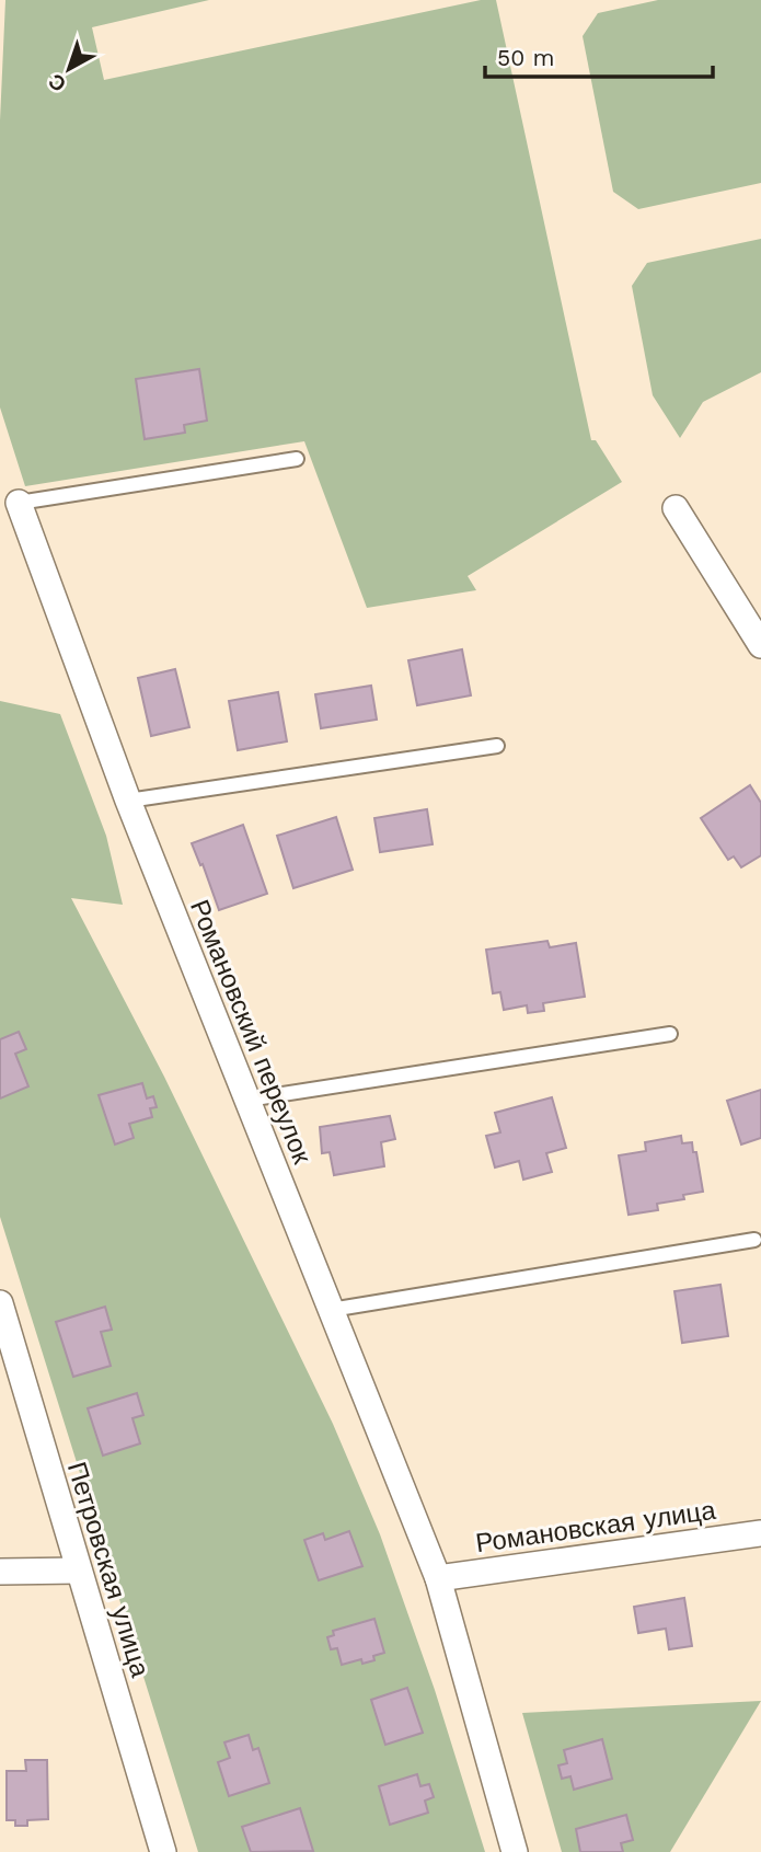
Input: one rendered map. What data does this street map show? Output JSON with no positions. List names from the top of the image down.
{
  "streets": {
    "street": ["Романовский переулок", "Романовская улица", "Петровская улица"]
  },
  "crossings": [
    ["Романовский переулок", "Романовская улица"]
  ],
  "scale_bar": "50 m",
  "north": "bottom left"
}
